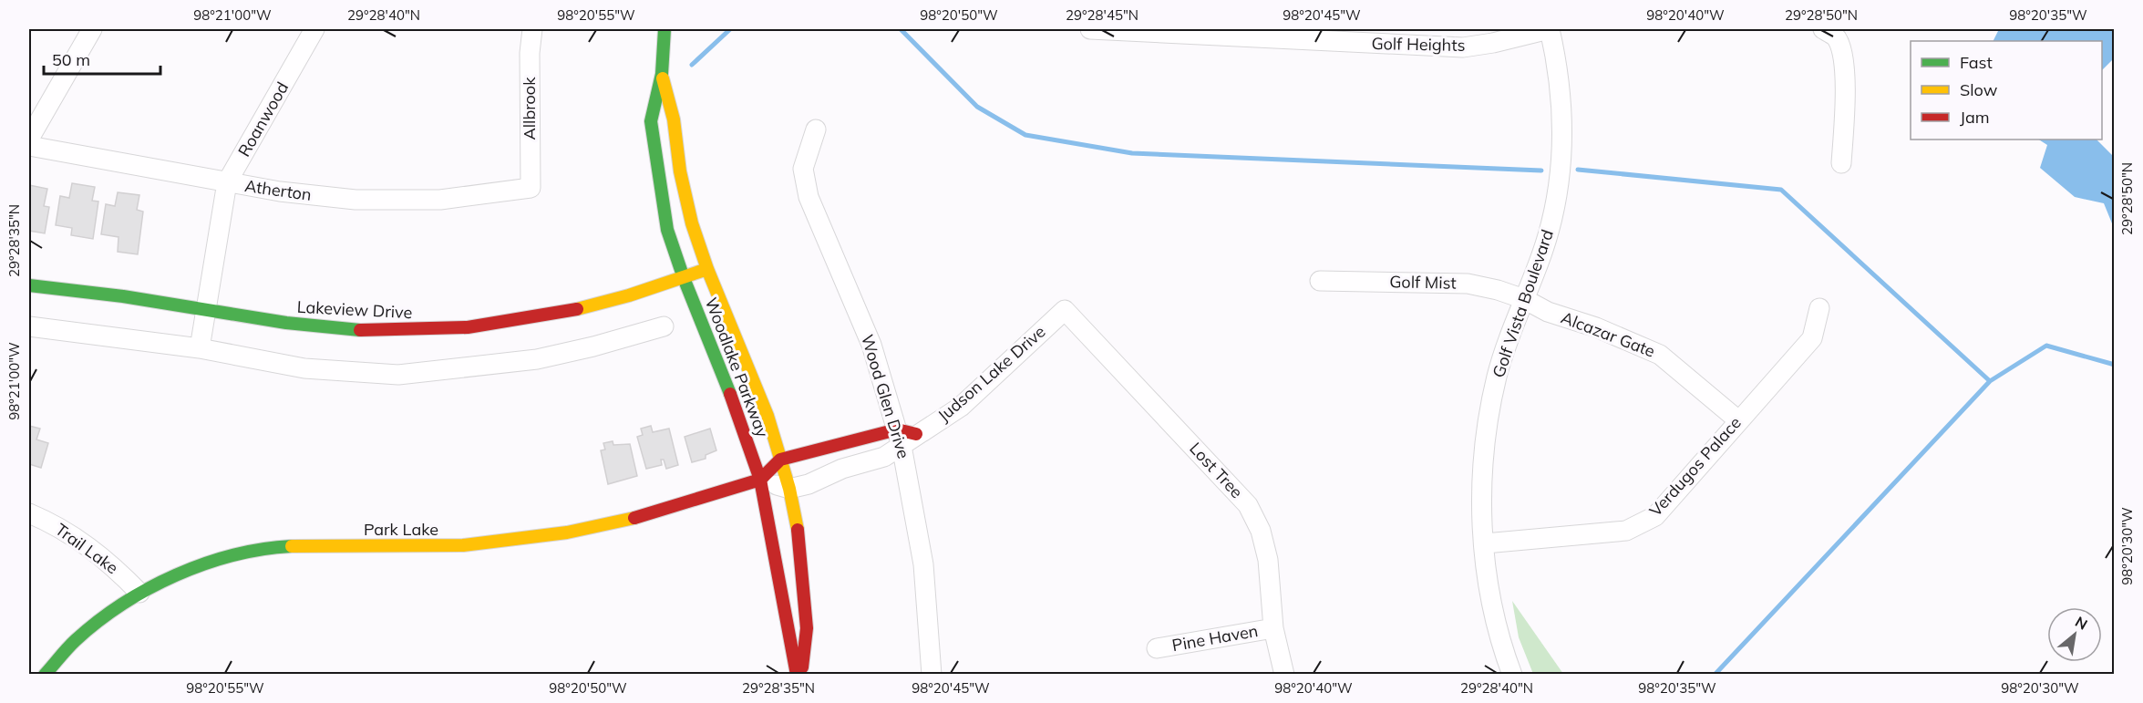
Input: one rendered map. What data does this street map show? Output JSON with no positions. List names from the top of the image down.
{
  "streets": {
    "street": [
      "Golf Heights",
      "Allbrook",
      "Roanwood",
      "Atherton",
      "Golf Mist",
      "Golf Vista Boulevard",
      "Lakeview Drive",
      "Alcazar Gate",
      "Woodlake Parkway",
      "Judson Lake Drive",
      "Wood Glen Drive",
      "Verdugos Palace",
      "Lost Tree",
      "Park Lake",
      "Trail Lake",
      "Pine Haven"
    ]
  },
  "crossings": [
    ["Golf Heights", "Golf Vista Boulevard"],
    ["Allbrook", "Atherton"],
    ["Roanwood", "Atherton"],
    ["Roanwood", "Lakeview Drive"],
    ["Golf Mist", "Golf Vista Boulevard"],
    ["Golf Mist", "Alcazar Gate"],
    ["Golf Vista Boulevard", "Alcazar Gate"],
    ["Golf Vista Boulevard", "Verdugos Palace"],
    ["Lakeview Drive", "Woodlake Parkway"],
    ["Alcazar Gate", "Verdugos Palace"],
    ["Woodlake Parkway", "Judson Lake Drive"],
    ["Woodlake Parkway", "Park Lake"],
    ["Judson Lake Drive", "Wood Glen Drive"],
    ["Judson Lake Drive", "Lost Tree"],
    ["Judson Lake Drive", "Park Lake"],
    ["Lost Tree", "Pine Haven"],
    ["Park Lake", "Trail Lake"]
  ],
  "legend": ["Fast", "Slow", "Jam"],
  "scale_bar": "50 m",
  "north": "top right",
  "coordinates": [
    "98°21'00\"W",
    "29°28'40\"N",
    "98°20'55\"W",
    "98°20'50\"W",
    "29°28'45\"N",
    "98°20'45\"W",
    "98°20'40\"W",
    "29°28'50\"N",
    "98°20'35\"W",
    "29°28'35\"N",
    "98°20'30\"W"
  ]
}
